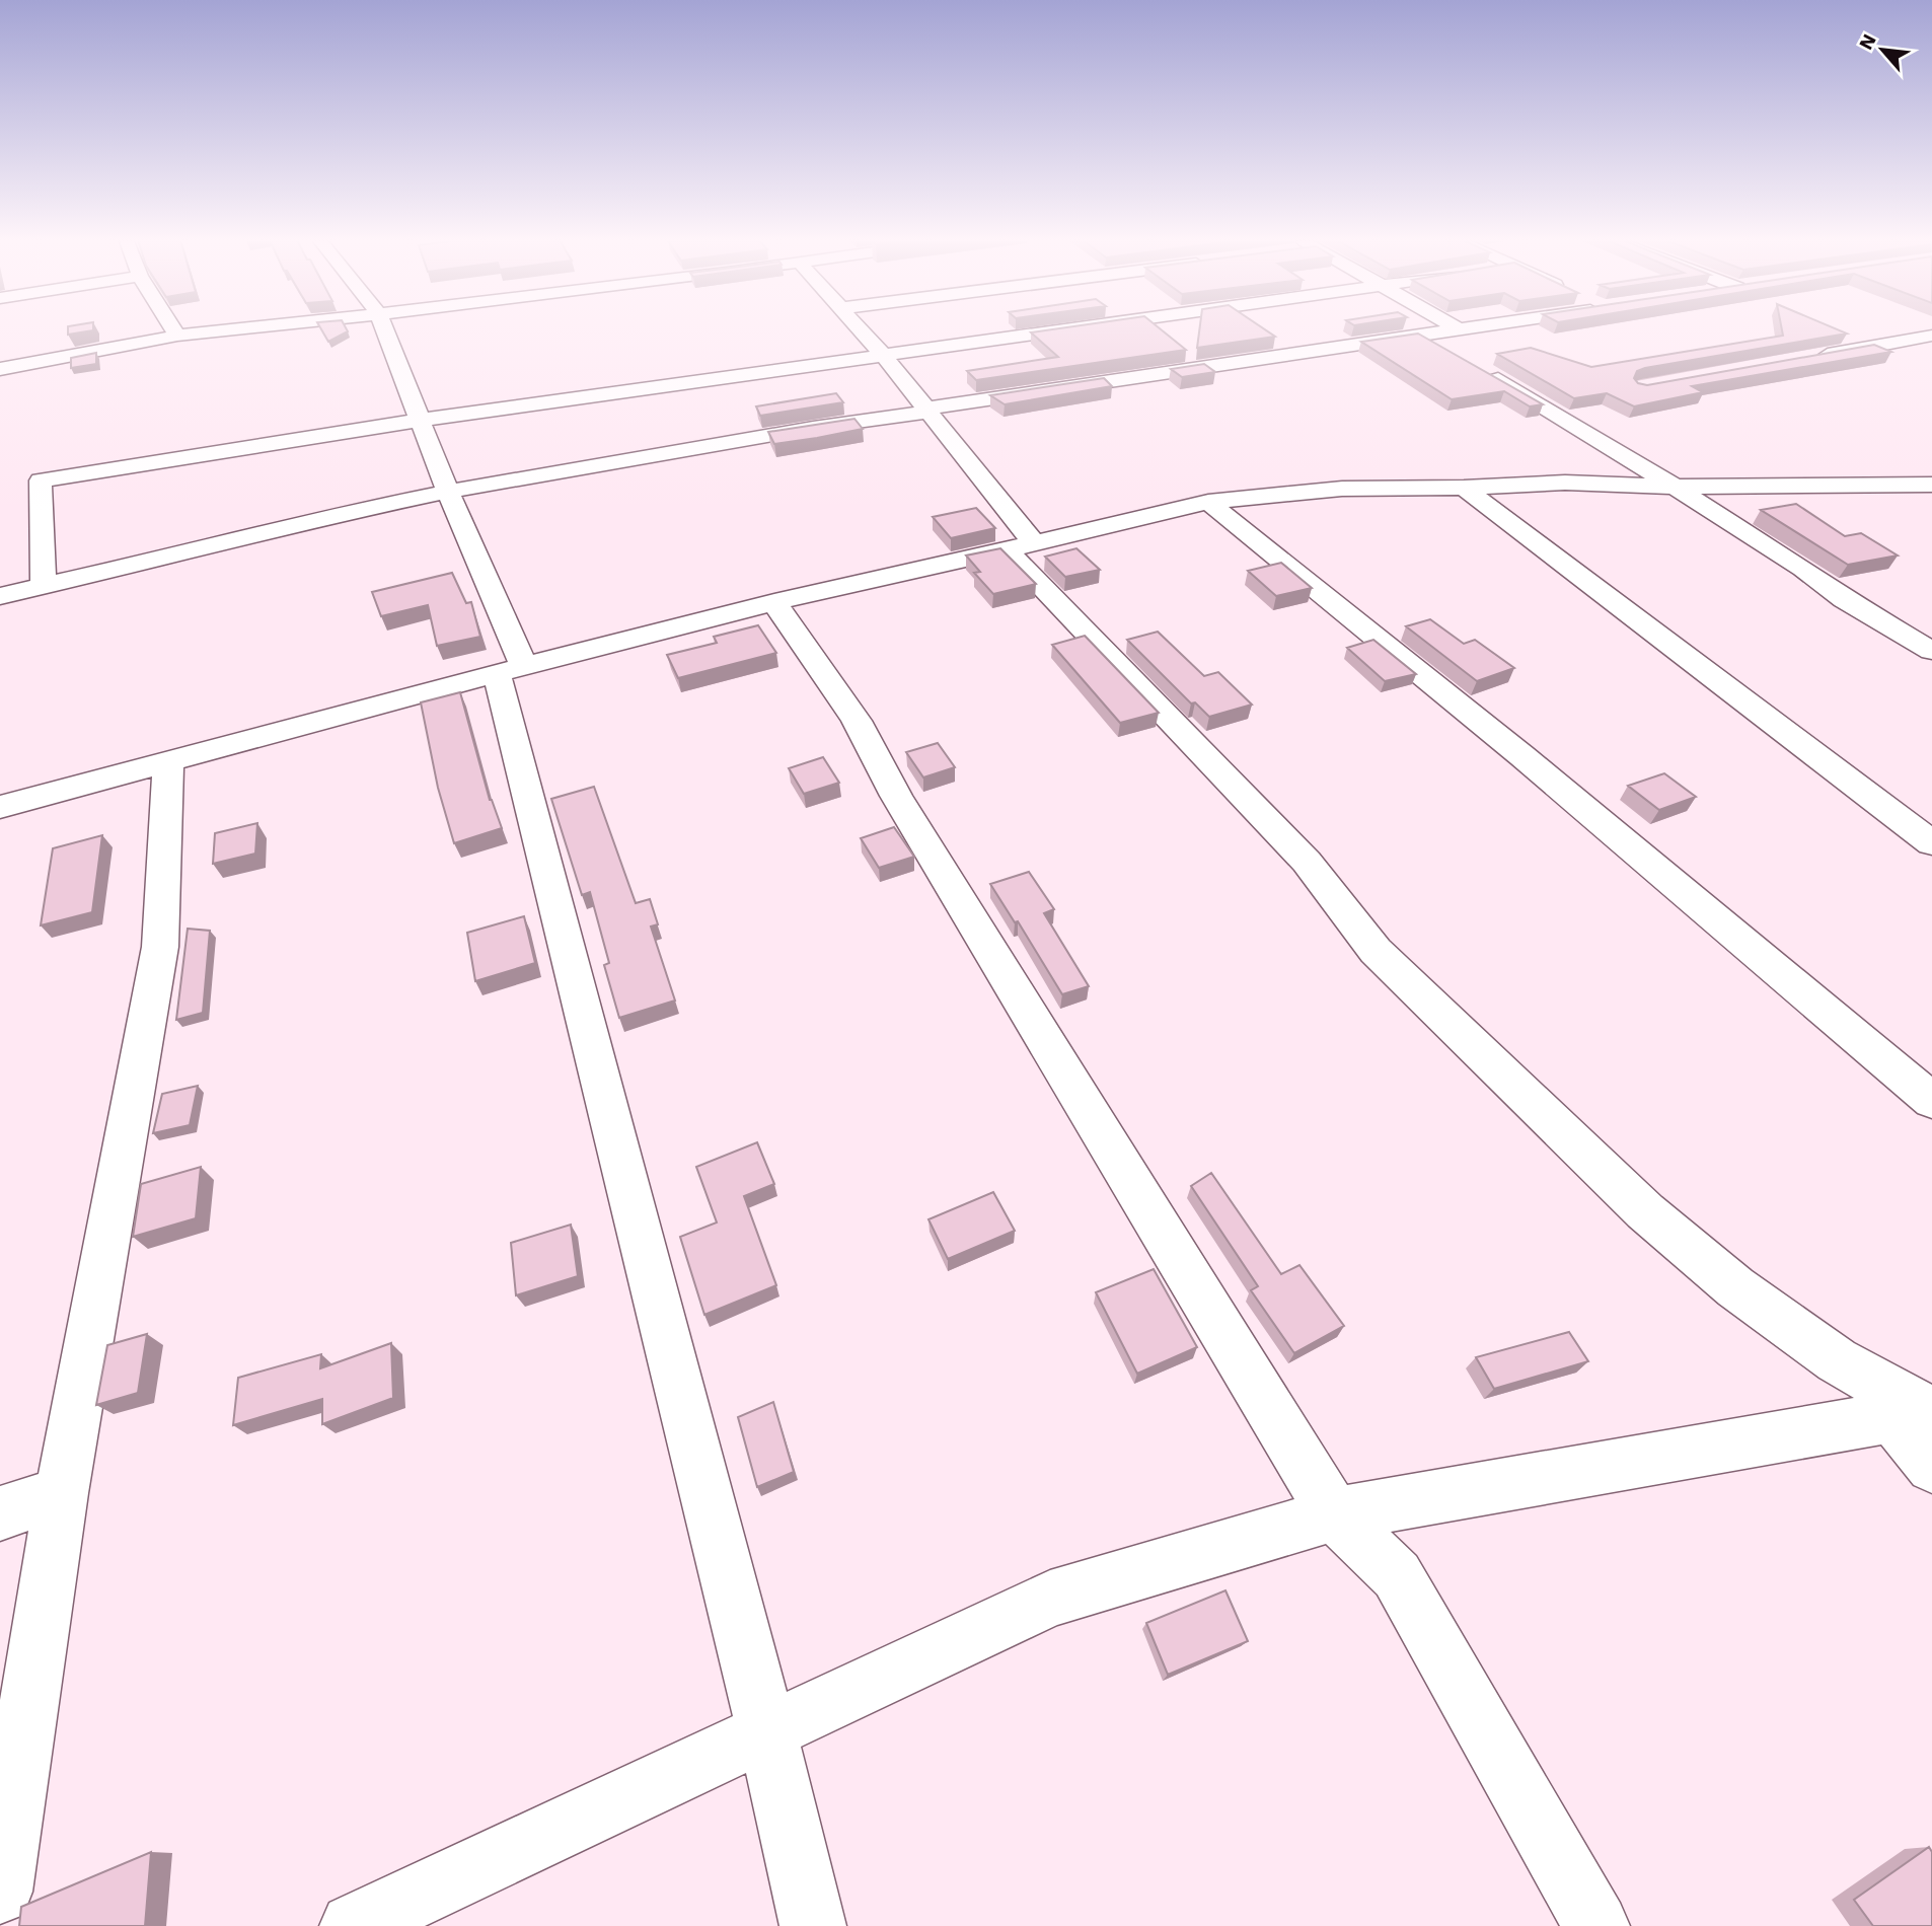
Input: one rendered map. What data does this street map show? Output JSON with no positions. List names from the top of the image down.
{
  "north": "top left"
}
